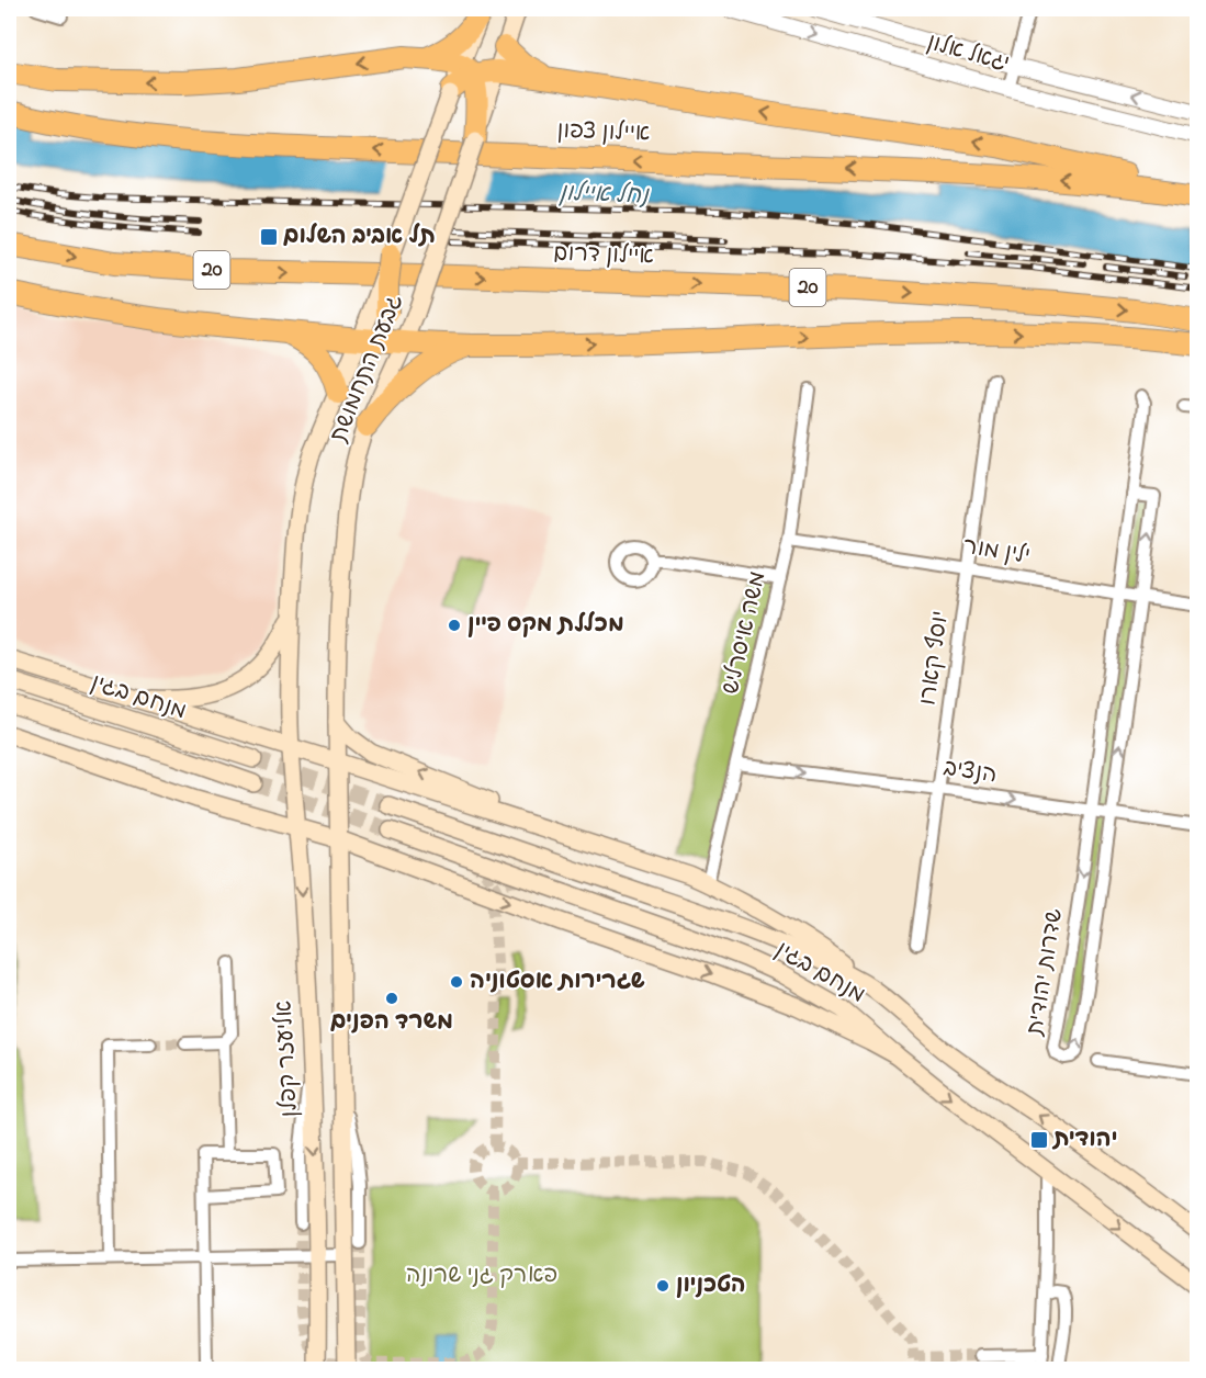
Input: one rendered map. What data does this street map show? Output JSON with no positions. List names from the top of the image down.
{
  "streets": {
    "highway": ["איילון צפון", "איילון דרום", "20"],
    "main road": ["גבעת התחמושת", "מנחם בגין", "אליעזר קפלן"],
    "street": [
      "יגאל אלון",
      "ילין מור",
      "משה איסרליש",
      "יוסף קארו",
      "הנציב",
      "שדרות יהודית"
    ]
  },
  "crossings": [
    ["גבעת התחמושת", "אליעזר קפלן"],
    ["ילין מור", "משה איסרליש"],
    ["ילין מור", "יוסף קארו"],
    ["ילין מור", "שדרות יהודית"],
    ["משה איסרליש", "הנציב"],
    ["יוסף קארו", "הנציב"],
    ["הנציב", "שדרות יהודית"]
  ],
  "one_way": ["הנציב"],
  "water": ["נחל איילון"],
  "parks": ["פארק גני שרונה"],
  "places": {
    "transit": ["תל אביב השלום", "יהודית"],
    "other": [
      "מכללת מקס פיין",
      "שגרירות אסטוניה",
      "משרד הפנים",
      "הטכניון"
    ]
  }
}
